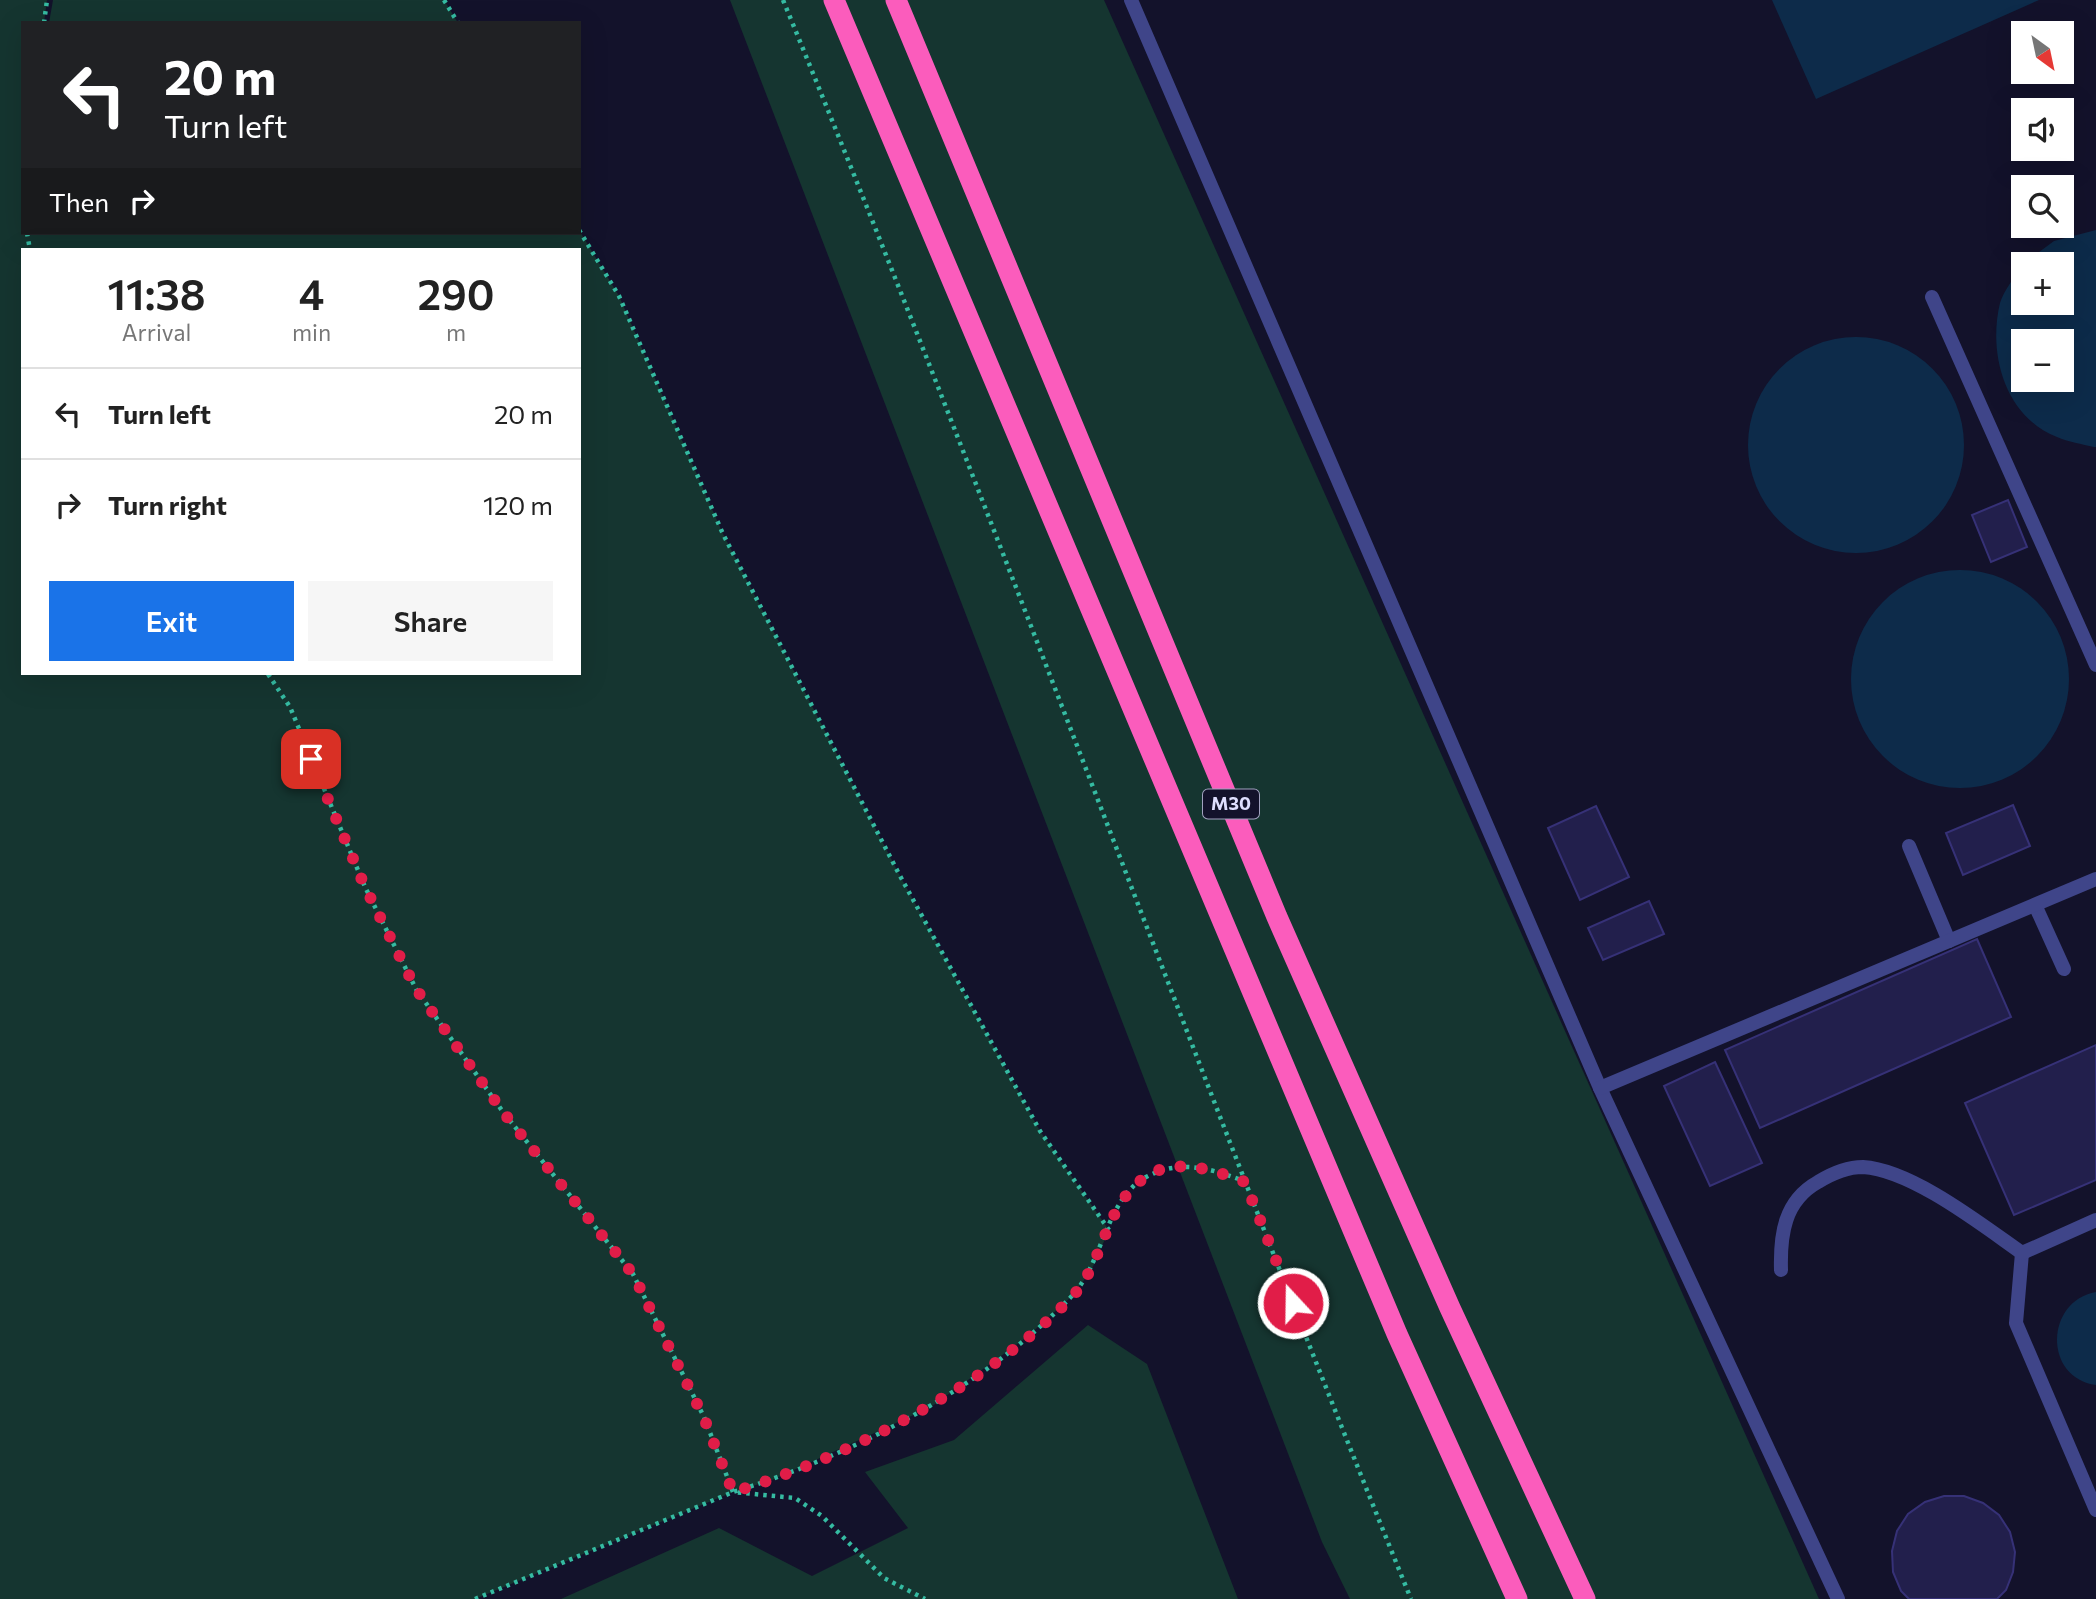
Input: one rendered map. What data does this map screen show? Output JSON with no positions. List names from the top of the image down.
{
  "streets": {
    "highway": ["M30"]
  },
  "north": "bottom right",
  "page": {
    "map_buttons": ["+", "−"],
    "turn": ["20 m", "Turn left"],
    "then": "Then",
    "eta": [
      "11:38",
      "Arrival",
      "4",
      "min",
      "290",
      "m"
    ],
    "list": [
      {
        "name": "Turn left",
        "value": "20 m"
      },
      {
        "name": "Turn right",
        "value": "120 m"
      }
    ],
    "buttons": ["Exit", "Share"]
  }
}
